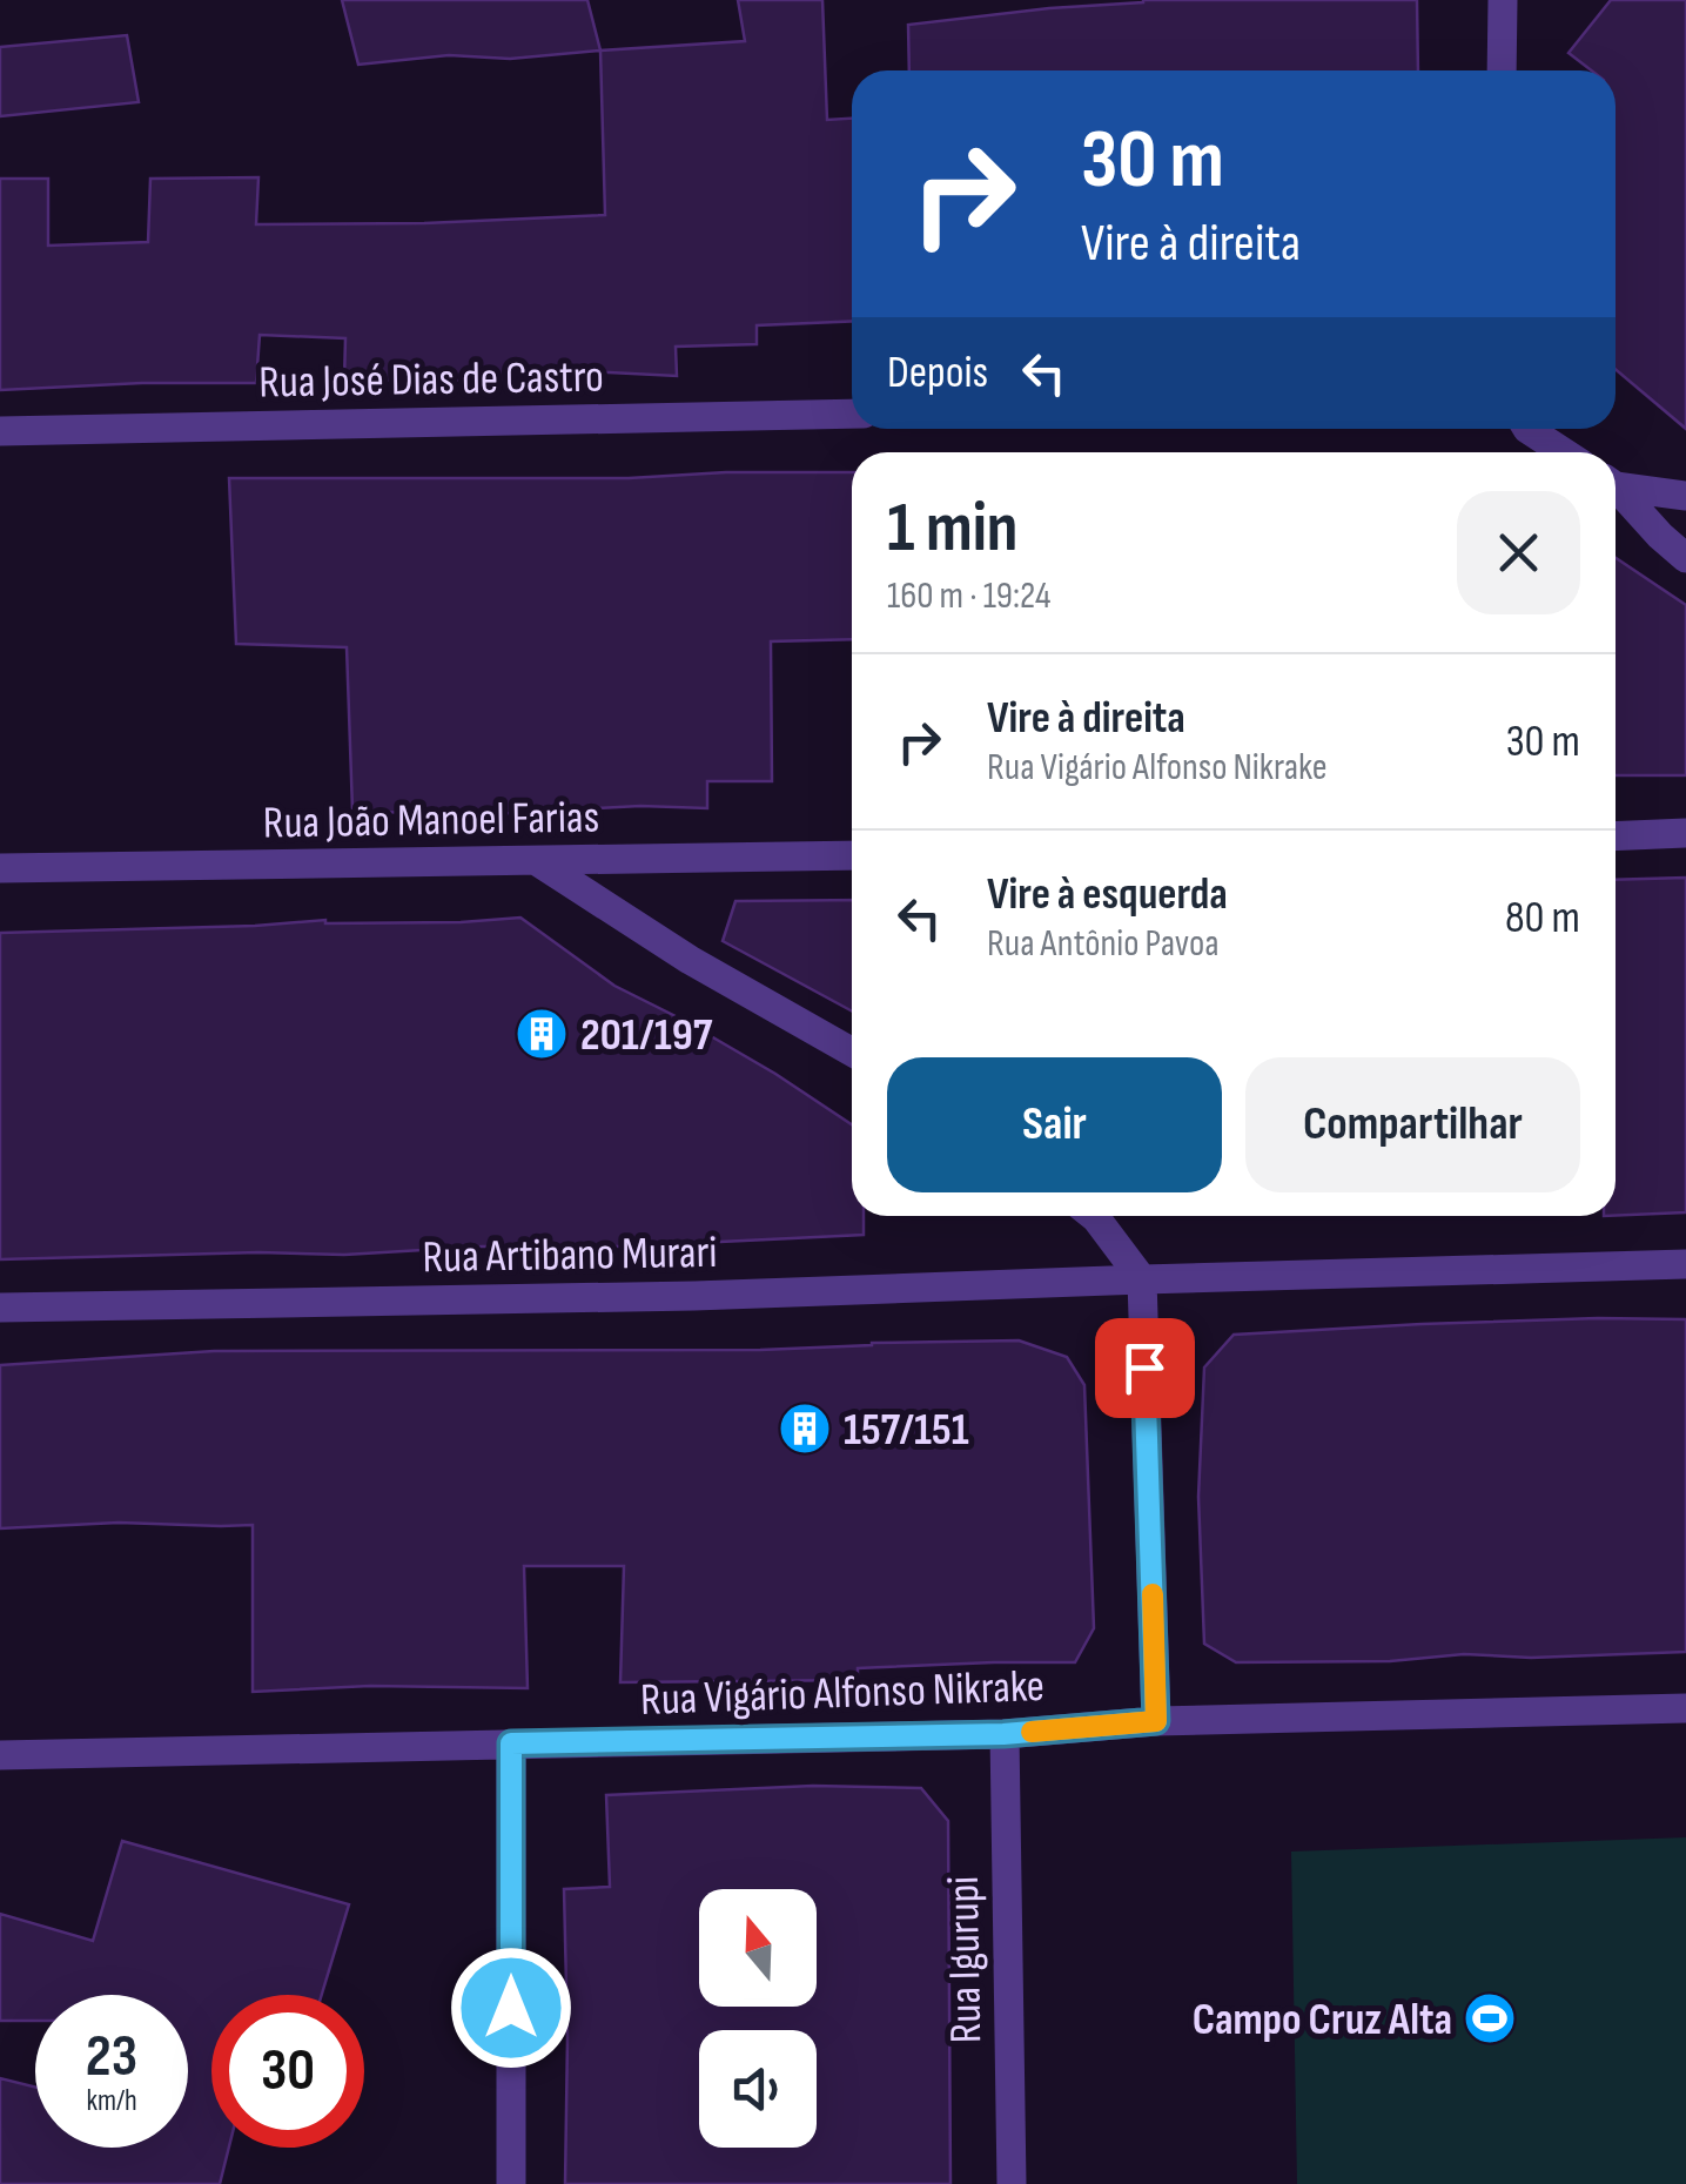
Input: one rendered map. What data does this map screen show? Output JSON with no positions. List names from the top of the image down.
{
  "streets": {
    "street": [
      "Rua José Dias de Castro",
      "Rua João Manoel Farias",
      "Rua Artibano Murari",
      "Rua Vigário Alfonso Nikrake",
      "Rua Igurupi"
    ]
  },
  "crossings": [
    ["Rua Vigário Alfonso Nikrake", "Rua Igurupi"]
  ],
  "places": {
    "building": ["201/197", "157/151"],
    "sports": ["Campo Cruz Alta"]
  },
  "north": "top",
  "page": {
    "turn": ["30 m", "Vire à direita"],
    "then": "Depois",
    "heading": ["1 min", "160 m · 19:24"],
    "list": [
      {
        "name": "Vire à direita",
        "note": "Rua Vigário Alfonso Nikrake",
        "value": "30 m"
      },
      {
        "name": "Vire à esquerda",
        "note": "Rua Antônio Pavoa",
        "value": "80 m"
      }
    ],
    "buttons": ["Sair", "Compartilhar"],
    "speed": "23 km/h",
    "limit": "30"
  }
}
